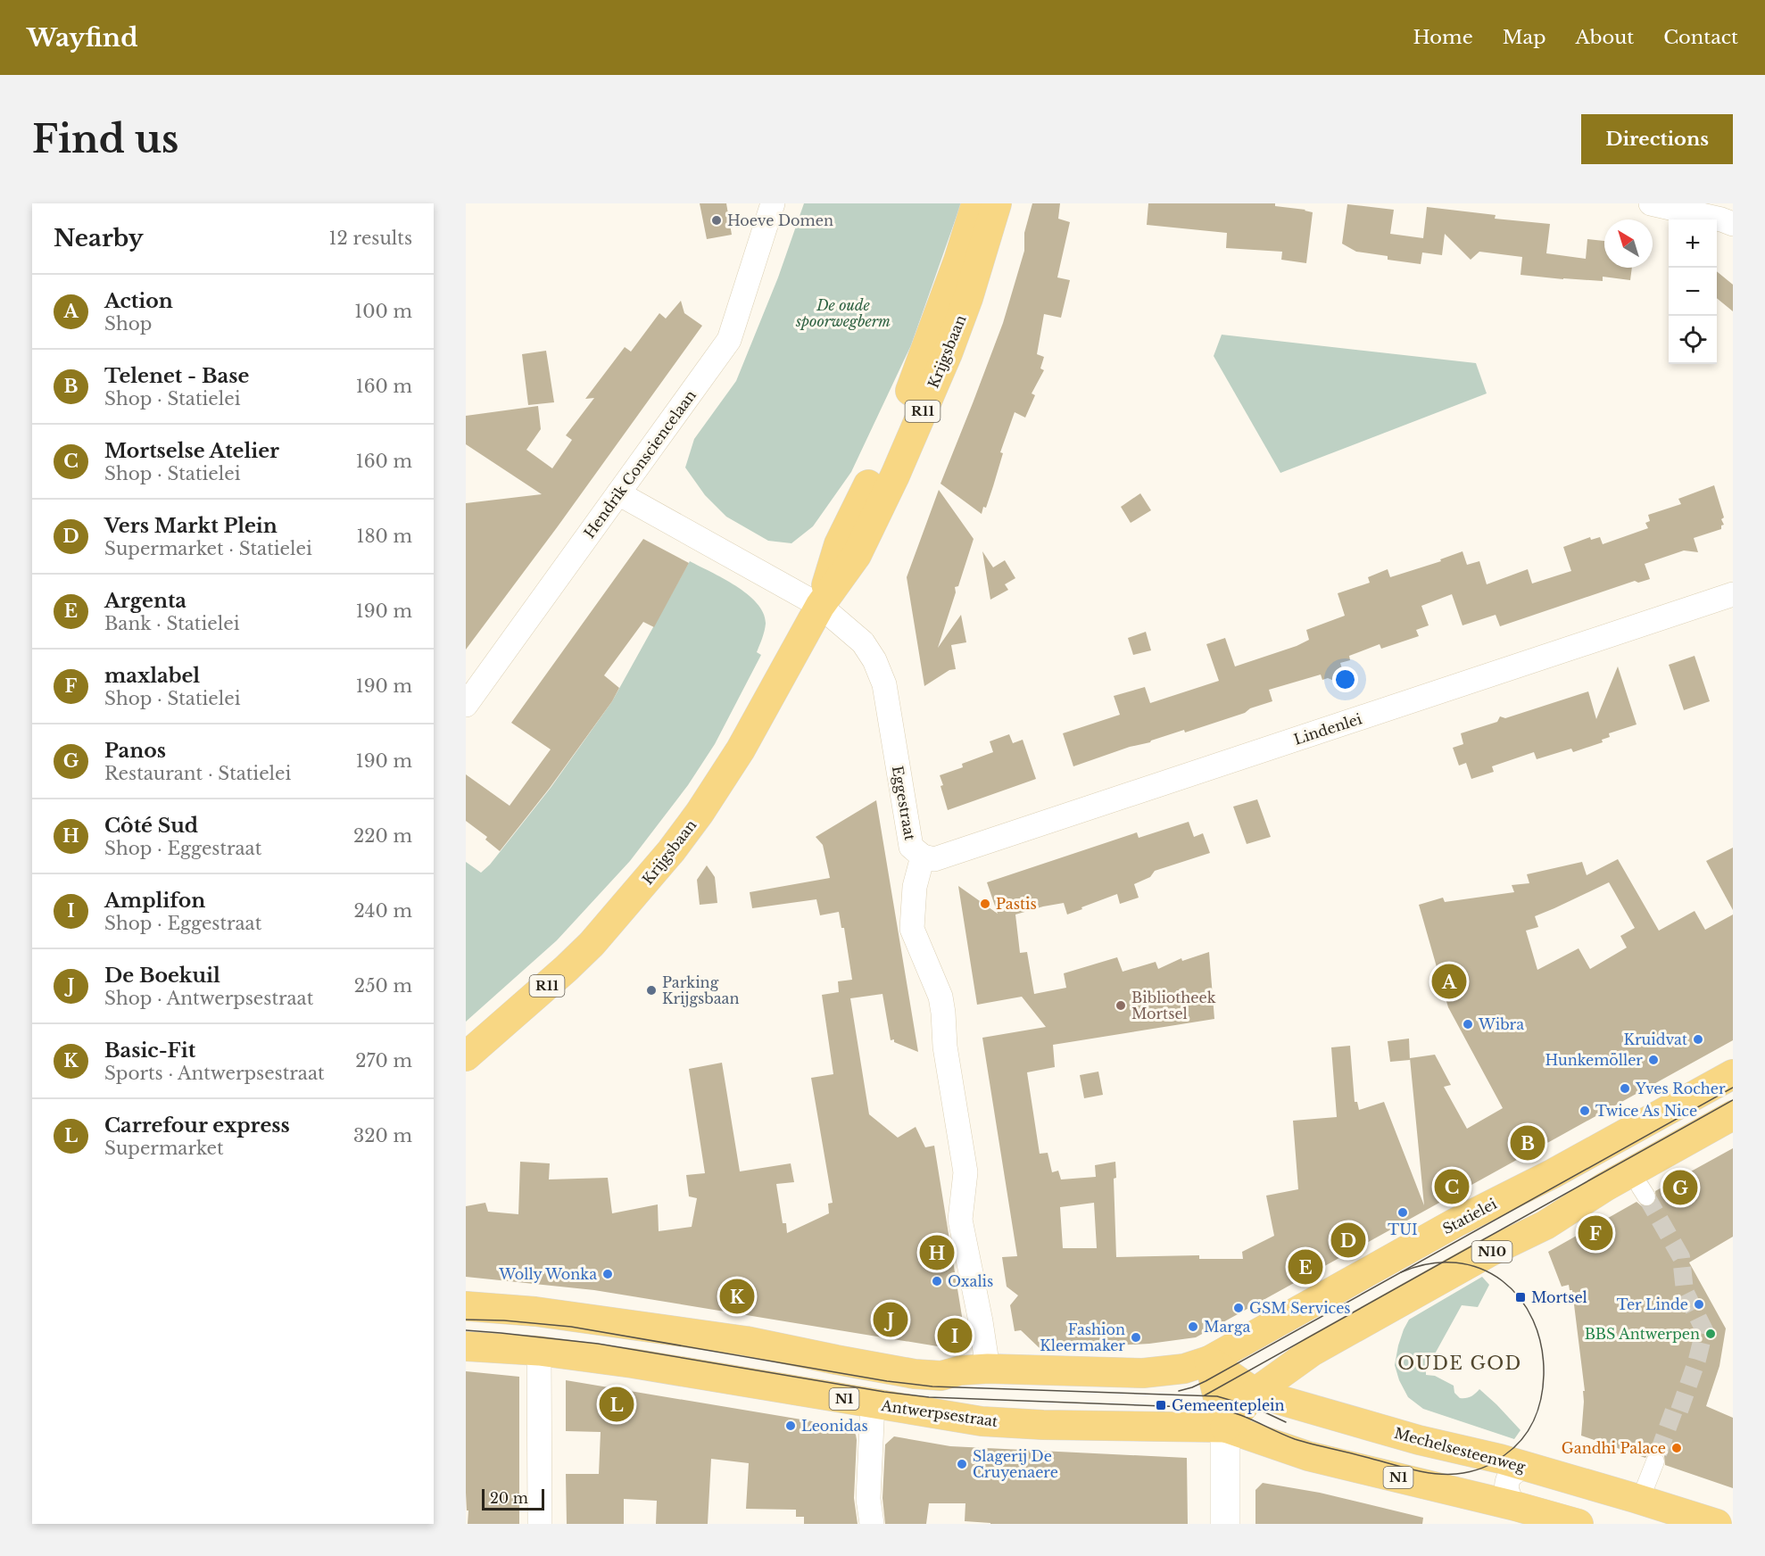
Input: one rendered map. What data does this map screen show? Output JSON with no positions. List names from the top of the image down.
{
  "streets": {
    "main road": [
      "Krijgsbaan",
      "R11",
      "Statielei",
      "N10",
      "N1",
      "Antwerpsestraat",
      "Mechelsesteenweg"
    ],
    "street": ["Hendrik Consciencelaan", "Lindenlei", "Eggestraat"]
  },
  "crossings": [
    ["Krijgsbaan", "Eggestraat"],
    ["Hendrik Consciencelaan", "Eggestraat"],
    ["Lindenlei", "Eggestraat"],
    ["Statielei", "Mechelsesteenweg"],
    ["N10", "Mechelsesteenweg"],
    ["N1", "Antwerpsestraat"]
  ],
  "districts": ["OUDE GOD"],
  "parks": ["De oude spoorwegberm"],
  "places": {
    "other": [
      "Hoeve Domen",
      "Pastis",
      "Parking Krijgsbaan",
      "Bibliotheek Mortsel",
      "Wibra",
      "Kruidvat",
      "Hunkemöller",
      "Yves Rocher",
      "Twice As Nice",
      "TUI",
      "Wolly Wonka",
      "Oxalis",
      "Ter Linde",
      "GSM Services",
      "Marga",
      "BBS Antwerpen",
      "Fashion Kleermaker",
      "Leonidas",
      "Gandhi Palace",
      "Slagerij De Cruyenaere"
    ],
    "transit": ["Mortsel", "Gemeenteplein"]
  },
  "scale_bar": "20 m",
  "north": "top left",
  "page": {
    "header": "Wayfind",
    "nav": [
      "Home",
      "Map",
      "About",
      "Contact"
    ],
    "buttons": "Directions",
    "title": "Find us",
    "heading": ["Nearby", "12 results"],
    "map_buttons": ["+", "−"],
    "list": [
      {
        "mark": "A",
        "name": "Action",
        "note": "Shop",
        "value": "100 m"
      },
      {
        "mark": "B",
        "name": "Telenet - Base",
        "note": "Shop · Statielei",
        "value": "160 m"
      },
      {
        "mark": "C",
        "name": "Mortselse Atelier",
        "note": "Shop · Statielei",
        "value": "160 m"
      },
      {
        "mark": "D",
        "name": "Vers Markt Plein",
        "note": "Supermarket · Statielei",
        "value": "180 m"
      },
      {
        "mark": "E",
        "name": "Argenta",
        "note": "Bank · Statielei",
        "value": "190 m"
      },
      {
        "mark": "F",
        "name": "maxlabel",
        "note": "Shop · Statielei",
        "value": "190 m"
      },
      {
        "mark": "G",
        "name": "Panos",
        "note": "Restaurant · Statielei",
        "value": "190 m"
      },
      {
        "mark": "H",
        "name": "Côté Sud",
        "note": "Shop · Eggestraat",
        "value": "220 m"
      },
      {
        "mark": "I",
        "name": "Amplifon",
        "note": "Shop · Eggestraat",
        "value": "240 m"
      },
      {
        "mark": "J",
        "name": "De Boekuil",
        "note": "Shop · Antwerpsestraat",
        "value": "250 m"
      },
      {
        "mark": "K",
        "name": "Basic-Fit",
        "note": "Sports · Antwerpsestraat",
        "value": "270 m"
      },
      {
        "mark": "L",
        "name": "Carrefour express",
        "note": "Supermarket",
        "value": "320 m"
      }
    ],
    "pins": [
      "A",
      "B",
      "C",
      "G",
      "F",
      "D",
      "H",
      "E",
      "K",
      "J",
      "I",
      "L"
    ],
    "scale": "20 m"
  }
}
